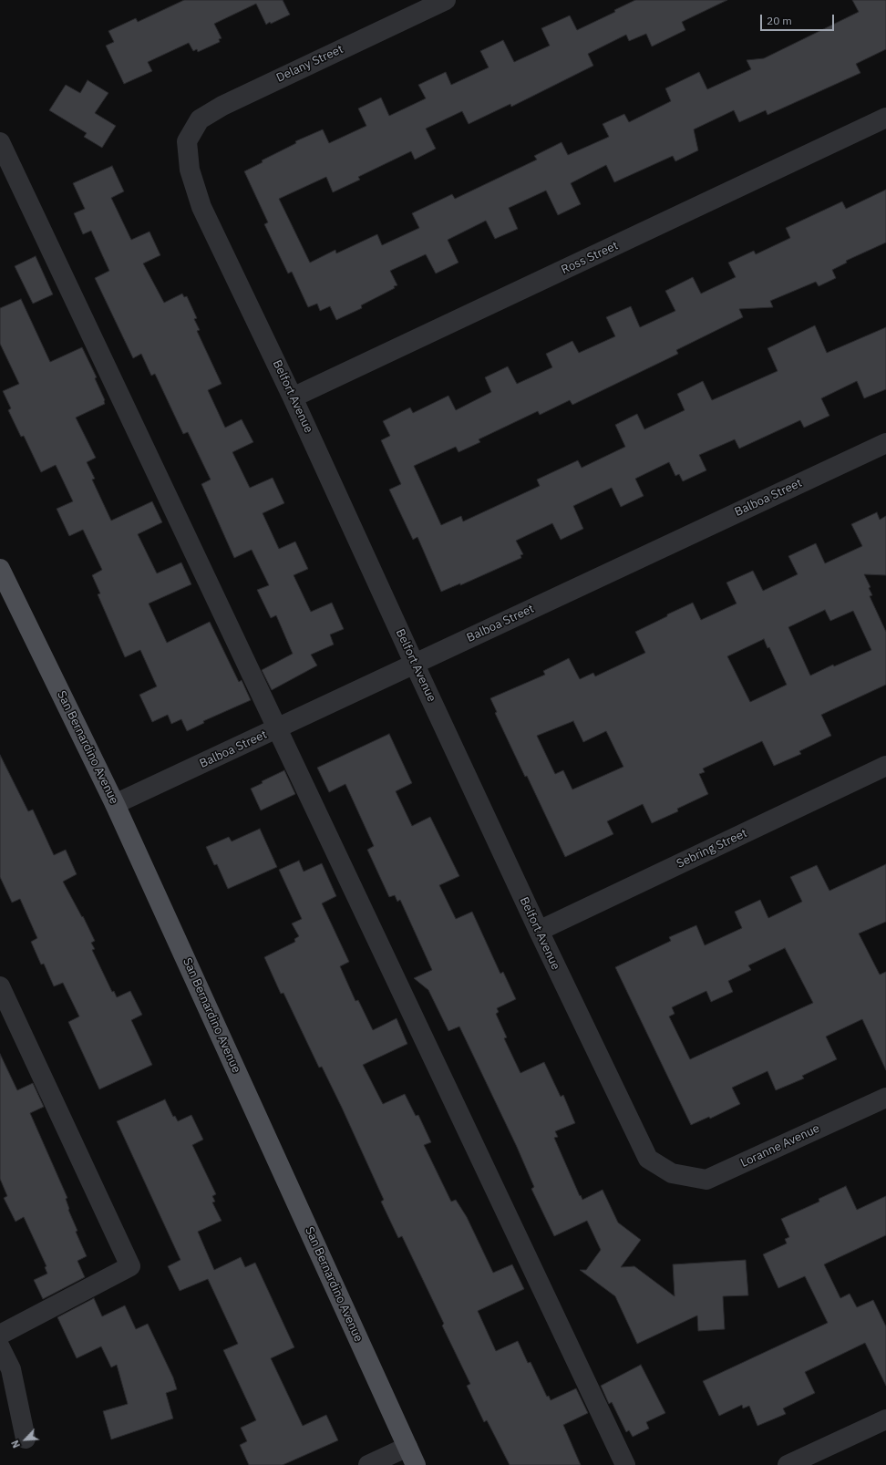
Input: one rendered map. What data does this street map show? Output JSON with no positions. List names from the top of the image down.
{
  "streets": {
    "main road": ["San Bernardino Avenue"],
    "street": [
      "Delany Street",
      "Ross Street",
      "Belfort Avenue",
      "Balboa Street",
      "Sebring Street",
      "Loranne Avenue"
    ]
  },
  "crossings": [
    ["Delany Street", "Belfort Avenue"],
    ["Ross Street", "Belfort Avenue"],
    ["Belfort Avenue", "Balboa Street"],
    ["Belfort Avenue", "Sebring Street"],
    ["Belfort Avenue", "Loranne Avenue"],
    ["Balboa Street", "San Bernardino Avenue"]
  ],
  "scale_bar": "20 m",
  "north": "bottom left"
}
